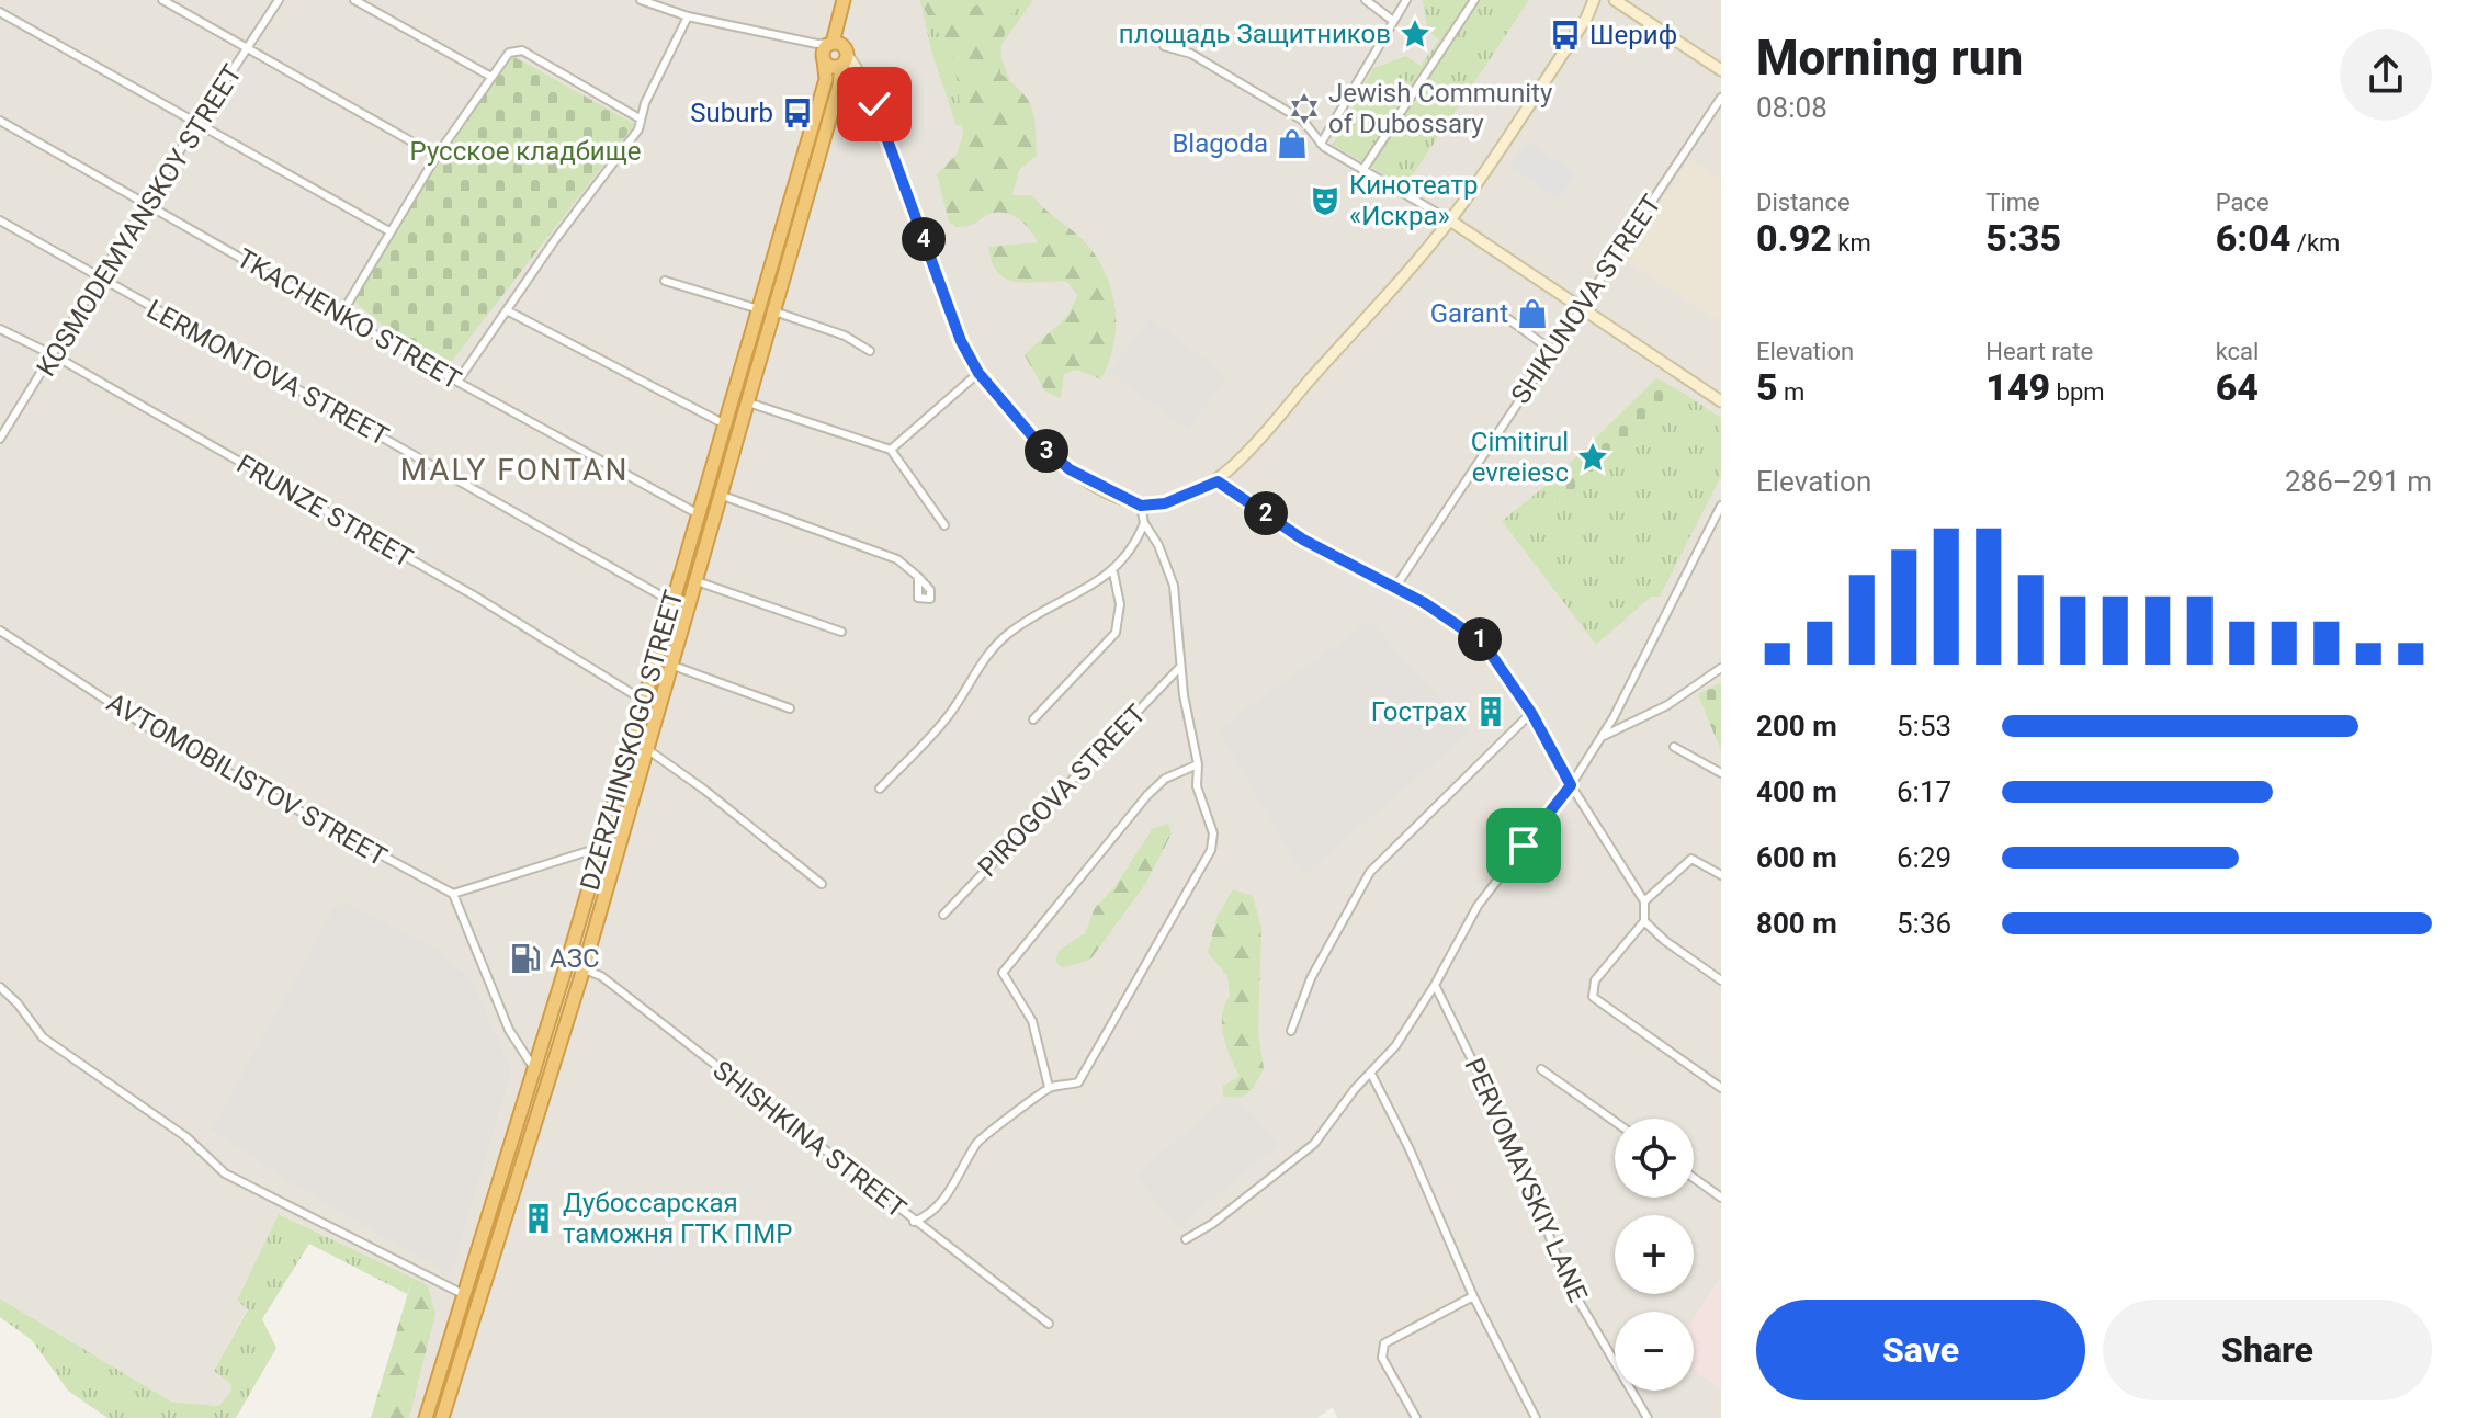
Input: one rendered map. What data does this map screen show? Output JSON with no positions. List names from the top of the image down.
{
  "streets": {
    "highway": ["DZERZHINSKOGO STREET"],
    "street": [
      "KOSMODEMYANSKOY STREET",
      "SHIKUNOVA STREET",
      "TKACHENKO STREET",
      "LERMONTOVA STREET",
      "FRUNZE STREET",
      "AVTOMOBILISTOV STREET",
      "PIROGOVA STREET",
      "SHISHKINA STREET",
      "PERVOMAYSKIY LANE"
    ]
  },
  "crossings": [
    ["KOSMODEMYANSKOY STREET", "TKACHENKO STREET"],
    ["KOSMODEMYANSKOY STREET", "LERMONTOVA STREET"],
    ["KOSMODEMYANSKOY STREET", "FRUNZE STREET"],
    ["TKACHENKO STREET", "DZERZHINSKOGO STREET"],
    ["LERMONTOVA STREET", "DZERZHINSKOGO STREET"],
    ["FRUNZE STREET", "DZERZHINSKOGO STREET"],
    ["DZERZHINSKOGO STREET", "SHISHKINA STREET"]
  ],
  "districts": ["MALY FONTAN"],
  "parks": ["Русское кладбище"],
  "places": {
    "place": ["площадь Защитников", "Cimitirul evreiesc"],
    "bus stop": ["Шериф", "Suburb"],
    "synagogue": ["Jewish Community of Dubossary"],
    "shop": ["Blagoda", "Garant"],
    "theatre": ["Кинотеатр «Искра»"],
    "building": ["Гострах", "Дубоссарская таможня ГТК ПМР"],
    "fuel station": ["АЗС"]
  },
  "page": {
    "heading": ["Morning run", "08:08"],
    "stats": [
      ["Distance", "0.92 km"],
      ["Time", "5:35"],
      ["Pace", "6:04 /km"],
      ["Elevation", "5 m"],
      ["Heart rate", "149 bpm"],
      ["kcal", "64"]
    ],
    "pins": [
      "4",
      "3",
      "2",
      "1"
    ],
    "chart": ["Elevation", "286–291 m"],
    "list": [
      {
        "name": "200 m",
        "note": "5:53"
      },
      {
        "name": "400 m",
        "note": "6:17"
      },
      {
        "name": "600 m",
        "note": "6:29"
      },
      {
        "name": "800 m",
        "note": "5:36"
      }
    ],
    "map_buttons": ["+", "−"],
    "buttons": ["Save", "Share"]
  }
}
